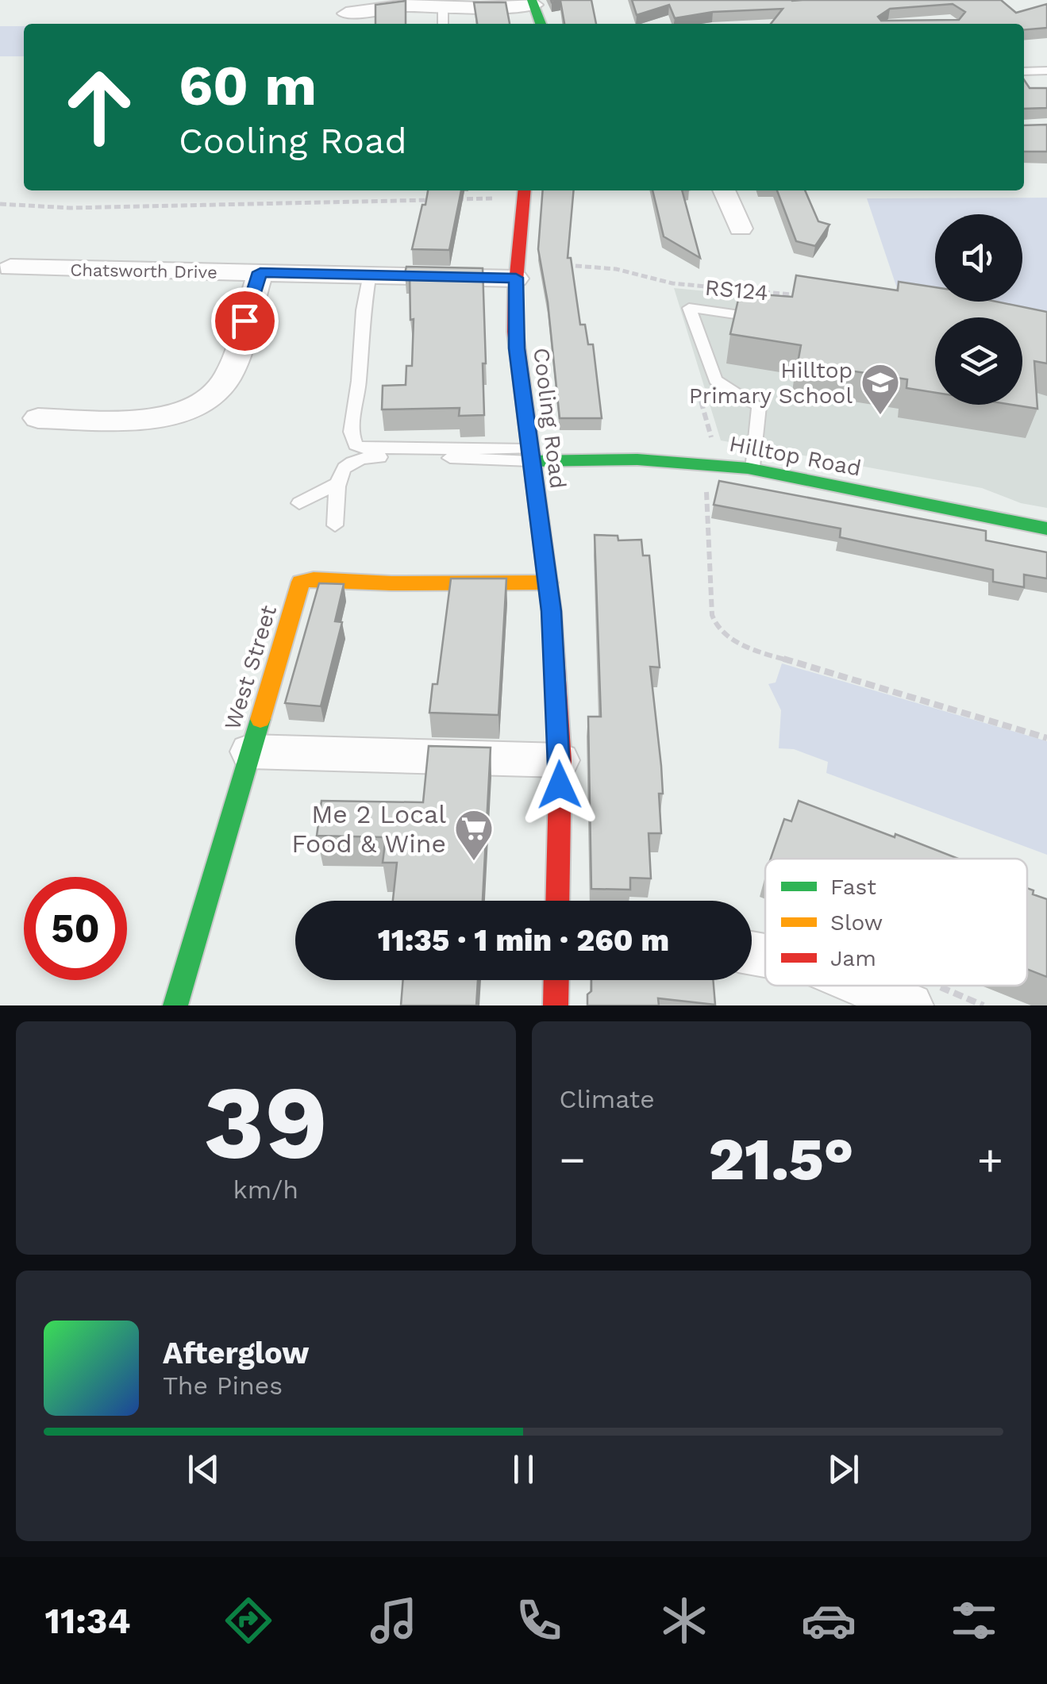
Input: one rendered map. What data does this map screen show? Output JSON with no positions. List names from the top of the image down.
{
  "streets": {
    "street": [
      "Chatsworth Drive",
      "Cooling Road",
      "Hilltop Road",
      "West Street"
    ],
    "path": ["RS124"]
  },
  "crossings": [
    ["Chatsworth Drive", "RS124"],
    ["Chatsworth Drive", "Cooling Road"],
    ["RS124", "Cooling Road"],
    ["Cooling Road", "Hilltop Road"],
    ["Cooling Road", "West Street"]
  ],
  "places": {
    "school or university": ["Hilltop Primary School"],
    "supermarket": ["Me 2 Local Food & Wine"]
  },
  "legend": ["Fast", "Slow", "Jam"],
  "page": {
    "turn": ["60 m", "Cooling Road"],
    "limit": "50",
    "trip": "11:35 · 1 min · 260 m",
    "tile": [
      ["39", "km/h"],
      "Climate"
    ],
    "heat": ["−", "21.5°", "+"],
    "song": ["Afterglow", "The Pines"],
    "tabs": "11:34"
  }
}
